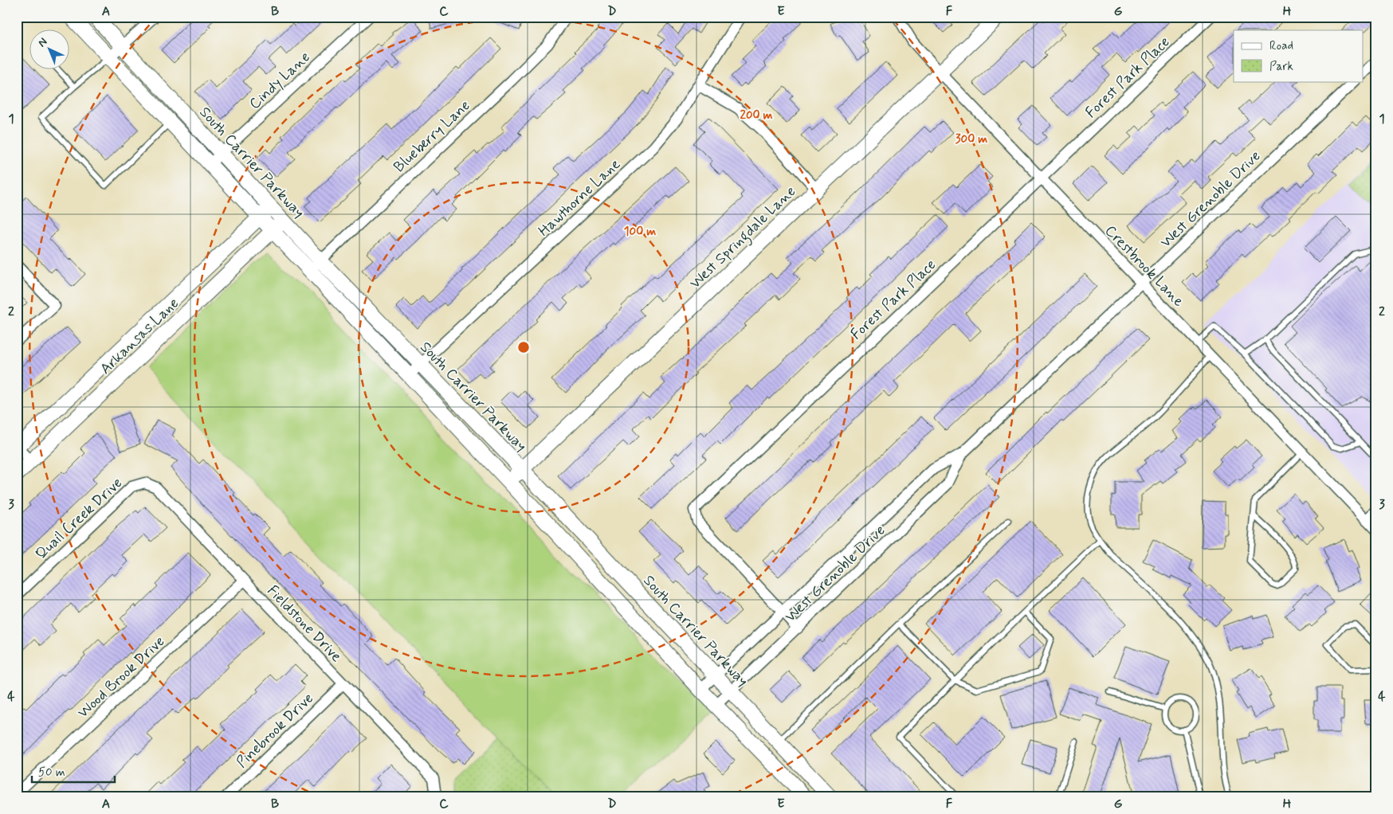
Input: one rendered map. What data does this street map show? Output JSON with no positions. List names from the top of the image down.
{
  "streets": {
    "main road": ["South Carrier Parkway", "West Springdale Lane", "Arkansas Lane"],
    "street": [
      "Forest Park Place",
      "Cindy Lane",
      "Blueberry Lane",
      "Hawthorne Lane",
      "West Grenoble Drive",
      "Crestbrook Lane",
      "Quail Creek Drive",
      "Fieldstone Drive",
      "Wood Brook Drive",
      "Pinebrook Drive"
    ]
  },
  "crossings": [
    ["Forest Park Place", "West Grenoble Drive"],
    ["Forest Park Place", "Crestbrook Lane"],
    ["Cindy Lane", "South Carrier Parkway"],
    ["Blueberry Lane", "South Carrier Parkway"],
    ["South Carrier Parkway", "Hawthorne Lane"],
    ["South Carrier Parkway", "West Grenoble Drive"],
    ["South Carrier Parkway", "West Springdale Lane"],
    ["South Carrier Parkway", "Arkansas Lane"],
    ["West Grenoble Drive", "Crestbrook Lane"],
    ["West Springdale Lane", "Crestbrook Lane"],
    ["Quail Creek Drive", "Fieldstone Drive"],
    ["Fieldstone Drive", "Wood Brook Drive"],
    ["Fieldstone Drive", "Pinebrook Drive"]
  ],
  "legend": ["Road", "Park"],
  "scale_bar": "50 m",
  "north": "top left",
  "grid": {
    "columns": [
      "A",
      "B",
      "C",
      "D",
      "E",
      "F",
      "G",
      "H"
    ],
    "rows": [
      "1",
      "2",
      "3",
      "4"
    ]
  },
  "rings": ["200 m", "300 m", "100 m"]
}
